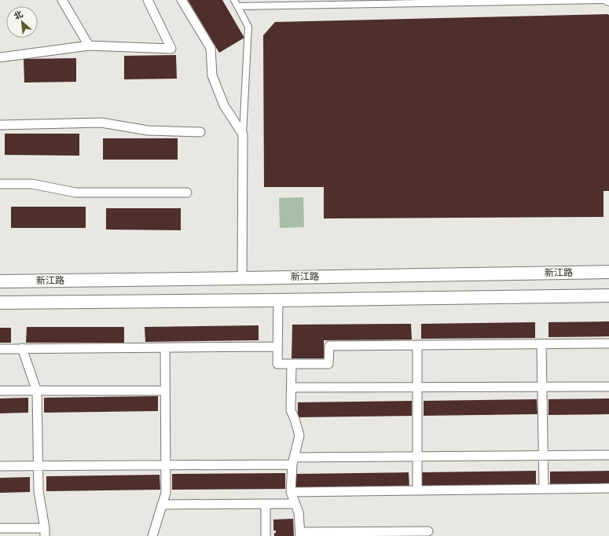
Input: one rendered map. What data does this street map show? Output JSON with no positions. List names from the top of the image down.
{
  "streets": {
    "main road": ["新江路"]
  },
  "north": "top left"
}
